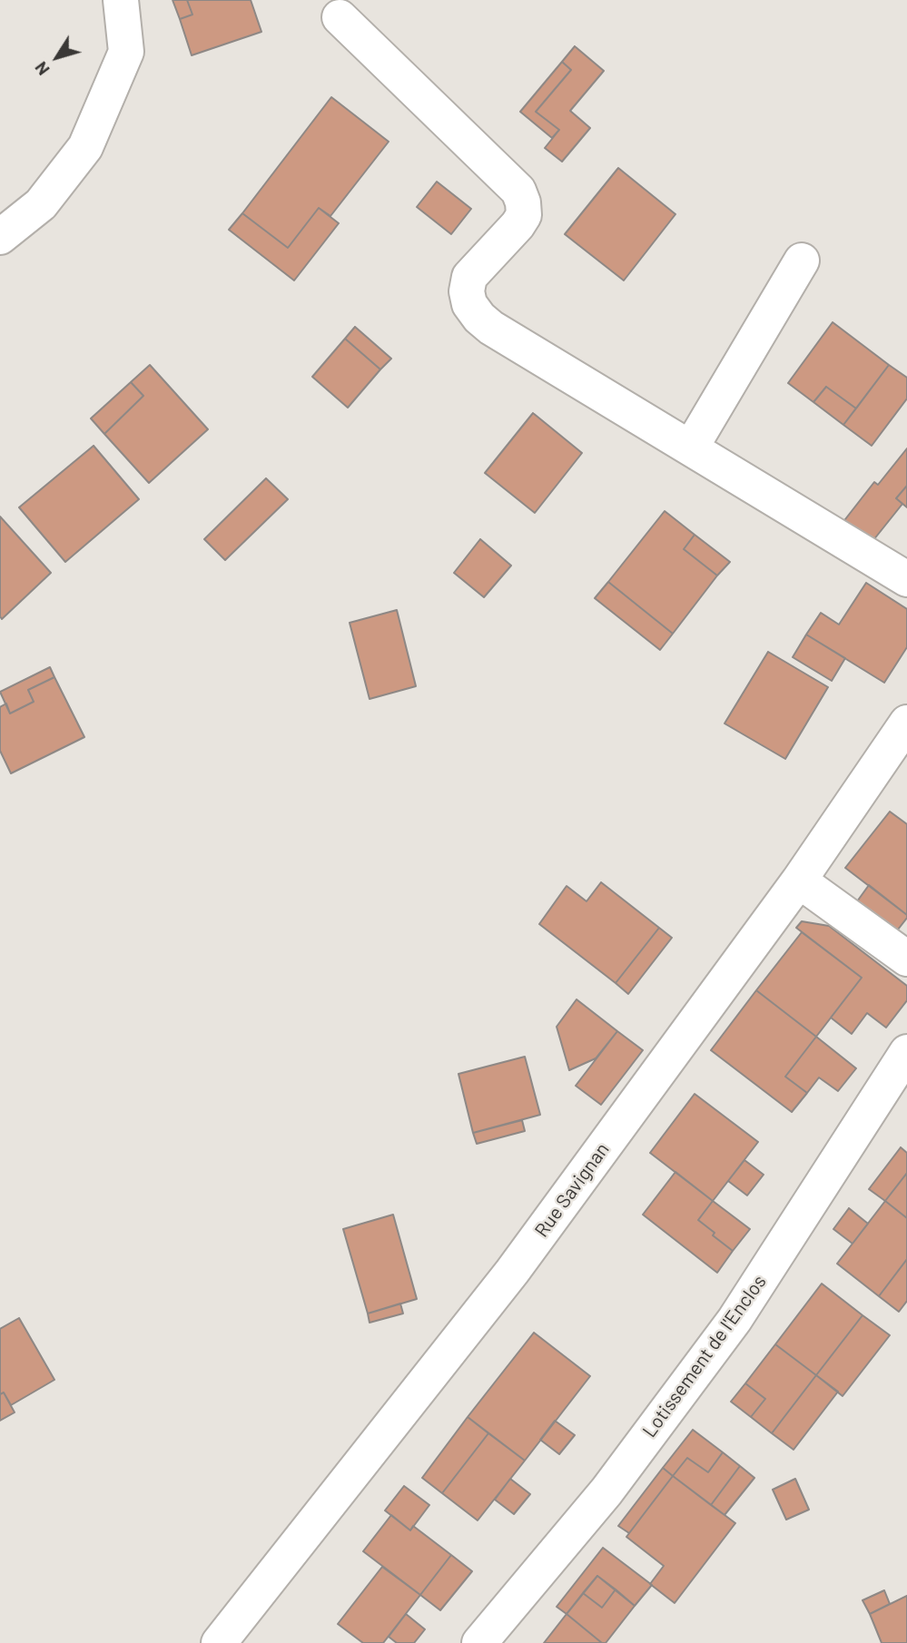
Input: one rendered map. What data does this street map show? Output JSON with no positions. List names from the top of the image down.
{
  "streets": {
    "street": ["Rue Savignan", "Lotissement de l'Enclos"]
  },
  "north": "bottom left"
}
